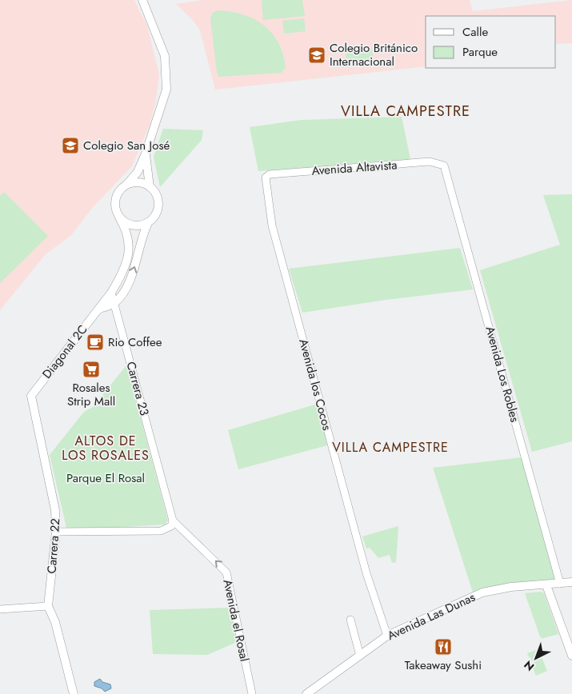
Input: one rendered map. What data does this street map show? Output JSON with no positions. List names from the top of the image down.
{
  "streets": {
    "street": [
      "Avenida Altavista",
      "Diagonal 2C",
      "Avenida Los Robles",
      "Avenida los Cocos",
      "Carrera 23",
      "Carrera 22",
      "Avenida Las Dunas",
      "Avenida el Rosal"
    ]
  },
  "crossings": [
    ["Avenida Altavista", "Avenida Los Robles"],
    ["Avenida Altavista", "Avenida los Cocos"],
    ["Diagonal 2C", "Carrera 23"],
    ["Diagonal 2C", "Carrera 22"],
    ["Avenida Los Robles", "Avenida Las Dunas"],
    ["Avenida los Cocos", "Avenida Las Dunas"],
    ["Carrera 23", "Avenida el Rosal"]
  ],
  "one_way": ["Avenida el Rosal"],
  "districts": ["VILLA CAMPESTRE", "ALTOS DE LOS ROSALES", "VILLA CAMPESTRE"],
  "parks": ["Parque El Rosal"],
  "places": {
    "school or university": ["Colegio Británico Internacional", "Colegio San José"],
    "cafe": ["Rio Coffee"],
    "supermarket": ["Rosales Strip Mall"],
    "restaurant": ["Takeaway Sushi"]
  },
  "legend": ["Calle", "Parque"],
  "north": "bottom left"
}
